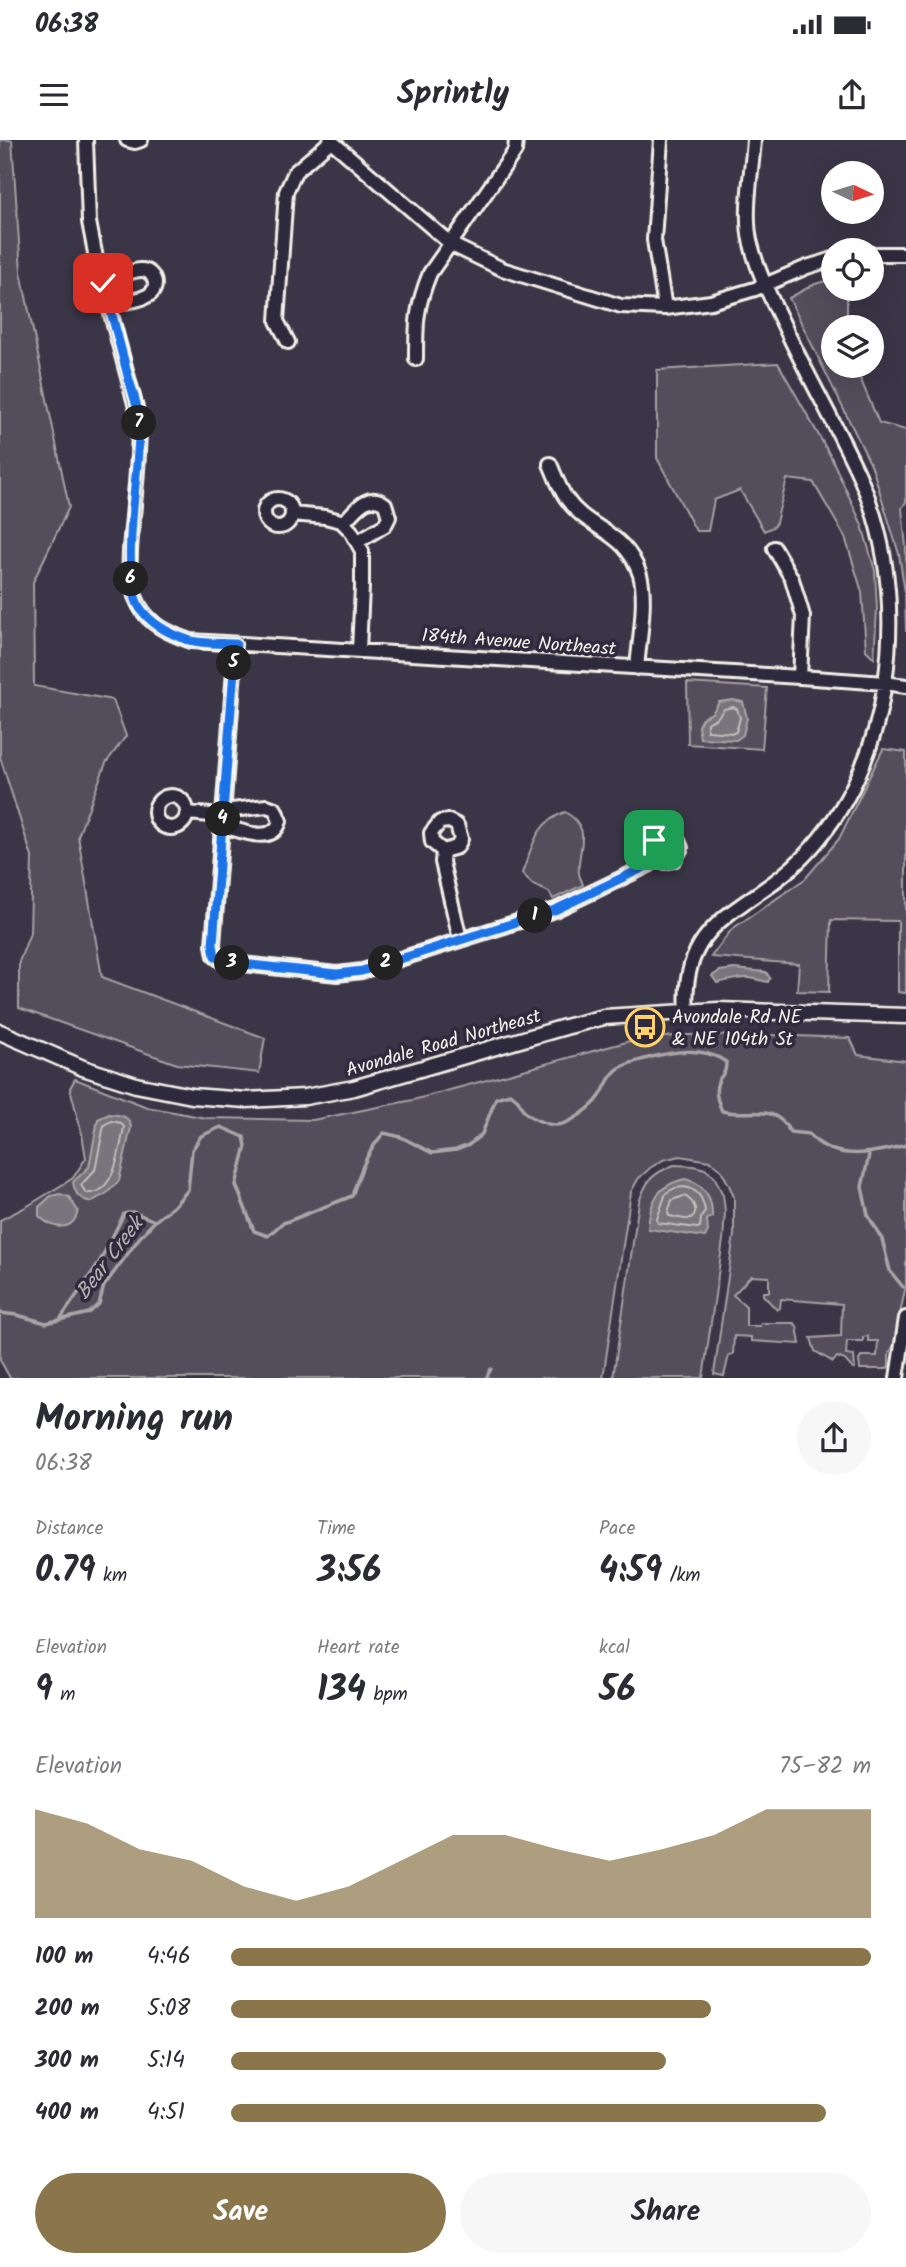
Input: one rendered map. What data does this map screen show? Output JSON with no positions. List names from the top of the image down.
{
  "streets": {
    "main road": ["Avondale Road Northeast"],
    "street": ["184th Avenue Northeast"]
  },
  "water": ["Bear Creek"],
  "places": {
    "bus stop": ["Avondale Rd NE & NE 104th St"]
  },
  "north": "right",
  "page": {
    "status": "06:38",
    "header": "Sprintly",
    "pins": [
      "7",
      "6",
      "5",
      "4",
      "1",
      "2",
      "3"
    ],
    "heading": ["Morning run", "06:38"],
    "stats": [
      ["Distance", "0.79 km"],
      ["Time", "3:56"],
      ["Pace", "4:59 /km"],
      ["Elevation", "9 m"],
      ["Heart rate", "134 bpm"],
      ["kcal", "56"]
    ],
    "chart": ["Elevation", "75–82 m"],
    "list": [
      {
        "name": "100 m",
        "note": "4:46"
      },
      {
        "name": "200 m",
        "note": "5:08"
      },
      {
        "name": "300 m",
        "note": "5:14"
      },
      {
        "name": "400 m",
        "note": "4:51"
      }
    ],
    "buttons": ["Save", "Share"]
  }
}
